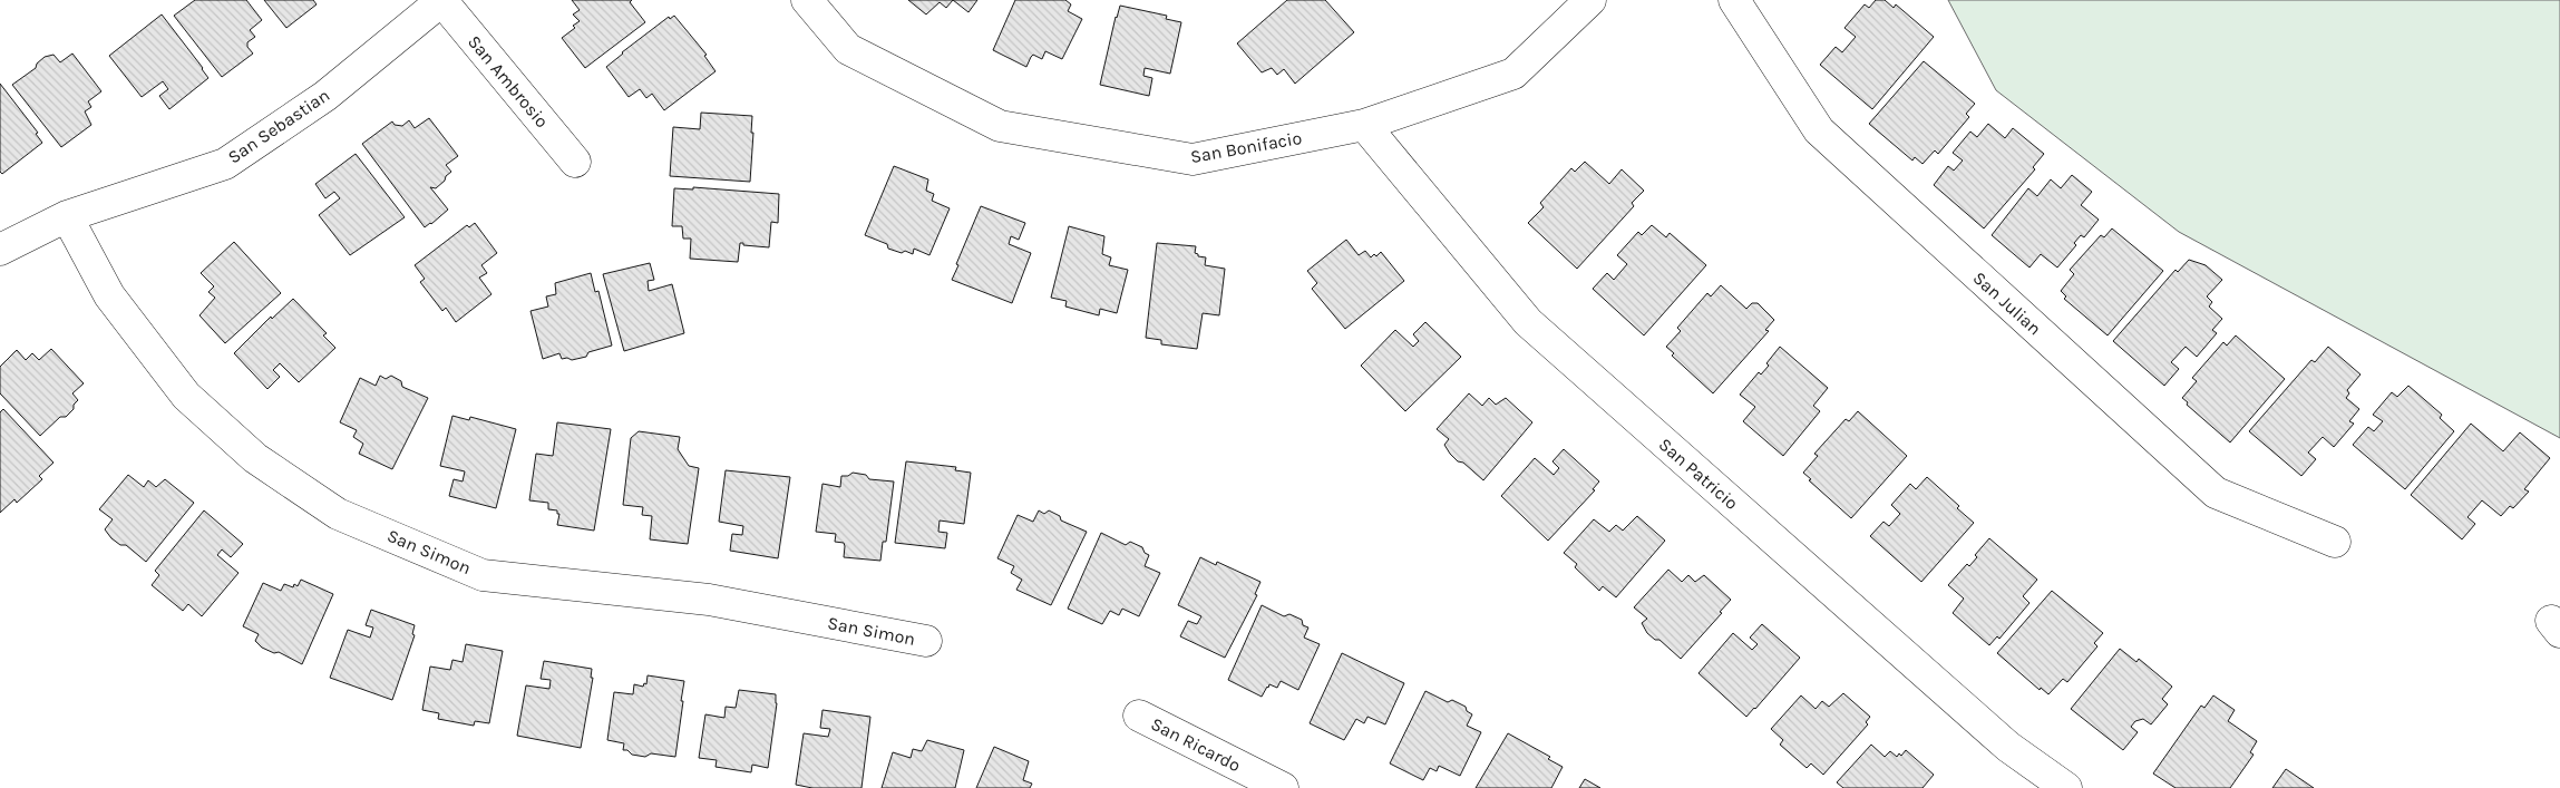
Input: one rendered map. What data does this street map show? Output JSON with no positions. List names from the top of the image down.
{
  "streets": {
    "street": [
      "San Ambrosio",
      "San Sebastian",
      "San Bonifacio",
      "San Julian",
      "San Patricio",
      "San Simon",
      "San Ricardo"
    ]
  },
  "crossings": [
    ["San Ambrosio", "San Sebastian"],
    ["San Sebastian", "San Simon"],
    ["San Bonifacio", "San Patricio"]
  ]
}
